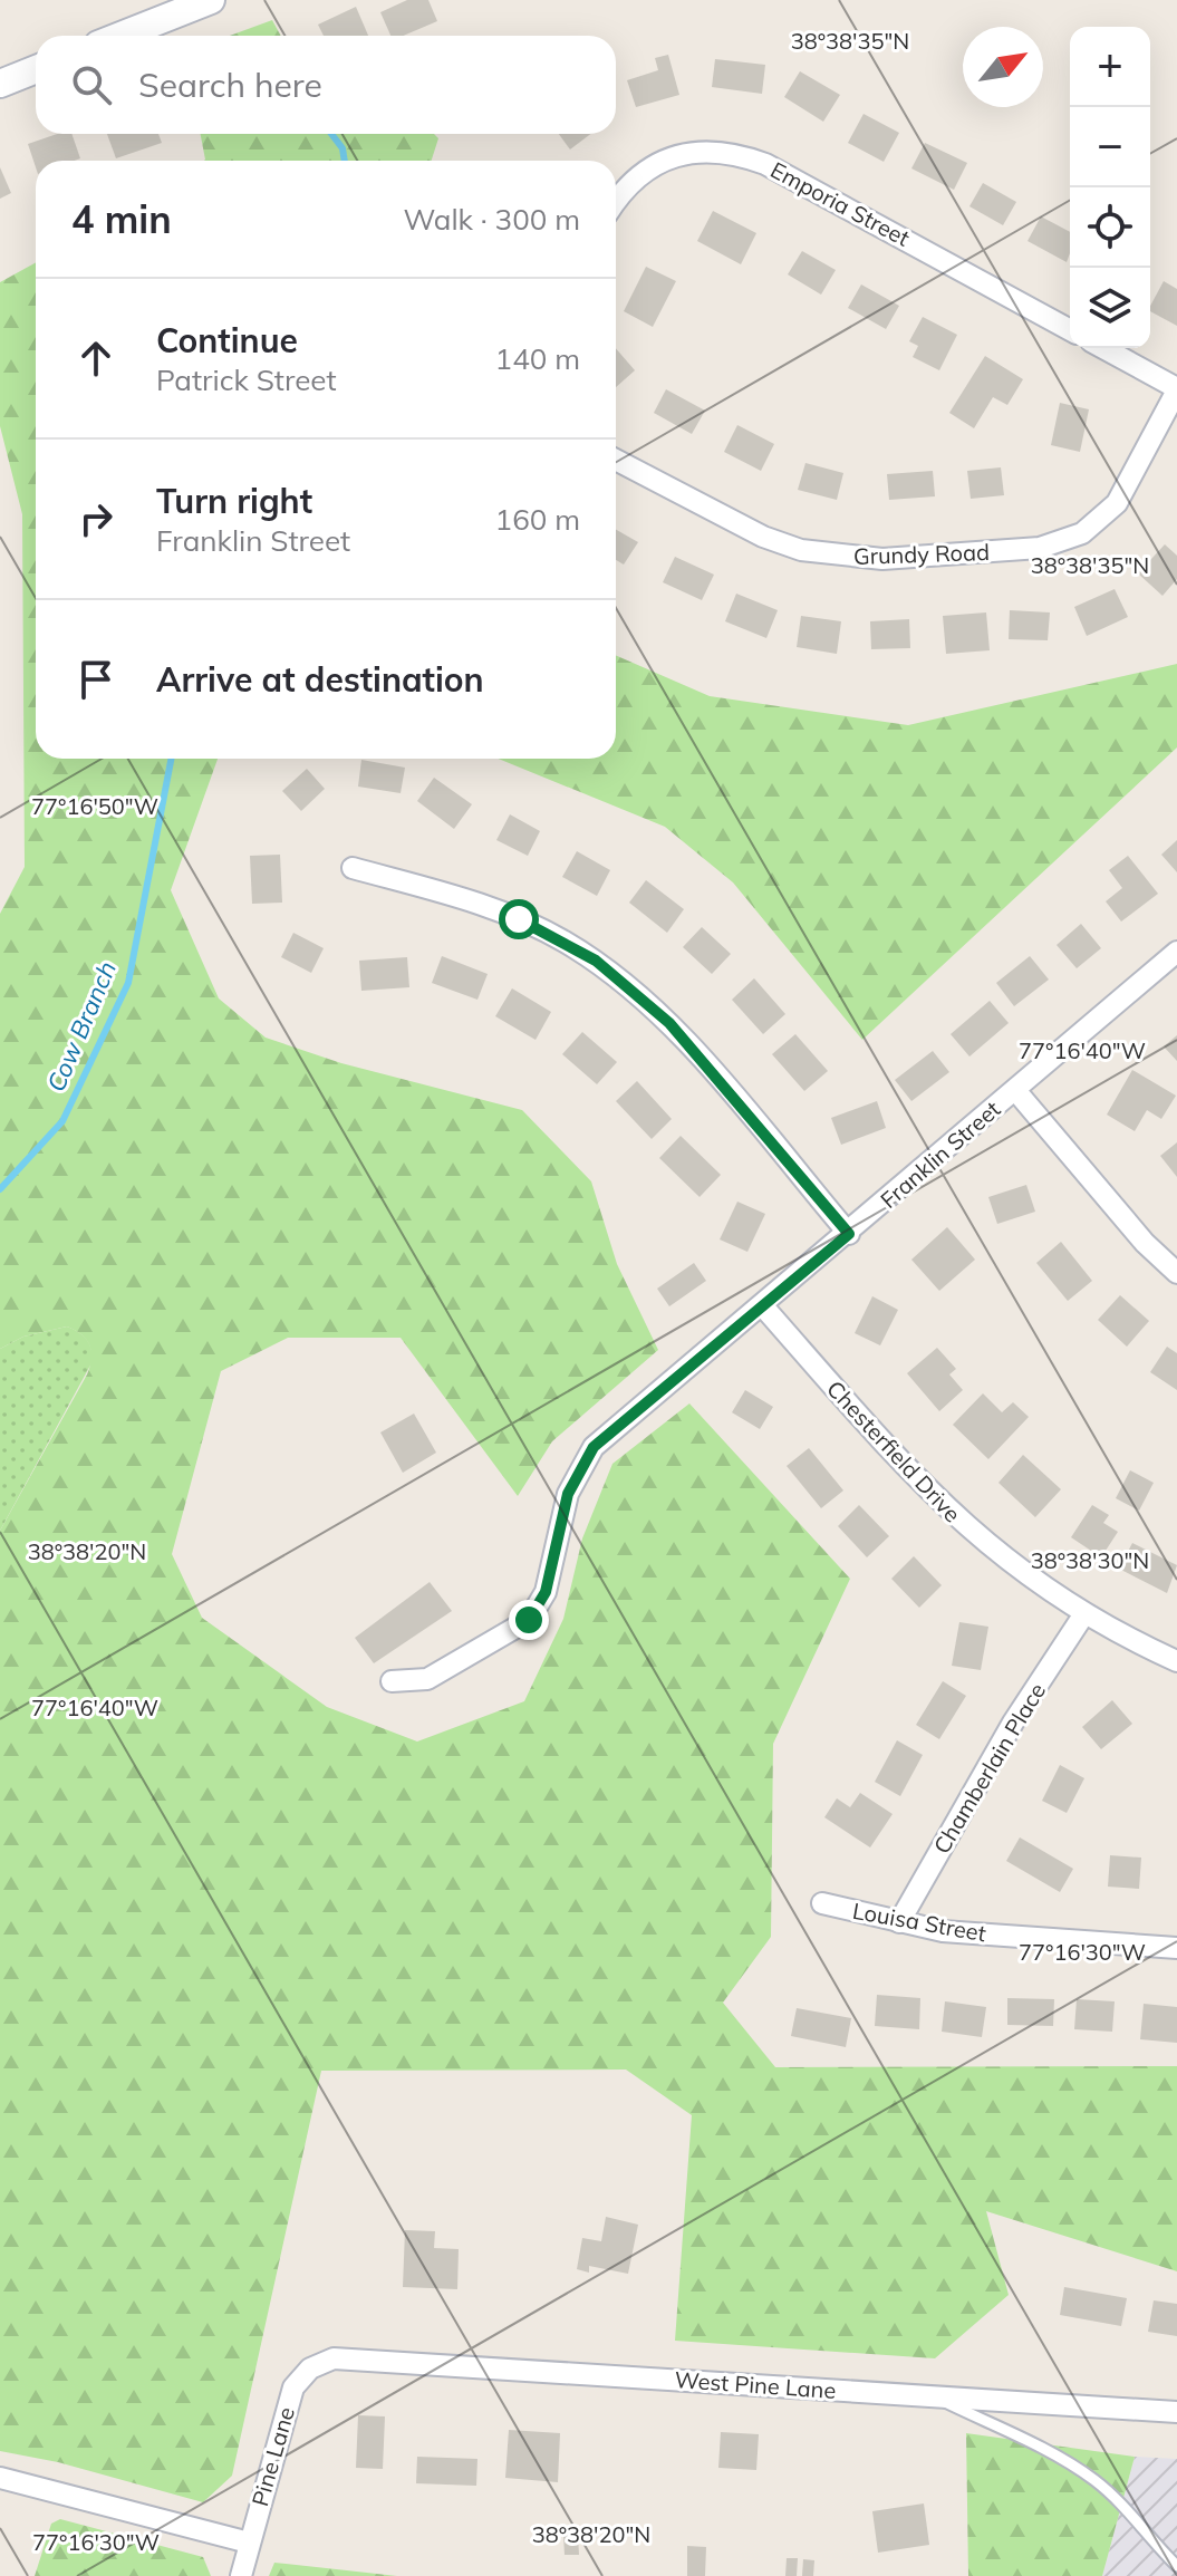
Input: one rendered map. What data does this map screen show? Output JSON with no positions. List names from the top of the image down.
{
  "streets": {
    "street": [
      "Emporia Street",
      "Grundy Road",
      "Franklin Street",
      "Chesterfield Drive",
      "Chamberlain Place",
      "Louisa Street",
      "West Pine Lane",
      "Pine Lane"
    ]
  },
  "crossings": [
    ["Franklin Street", "Chesterfield Drive"],
    ["Chesterfield Drive", "Chamberlain Place"],
    ["Chamberlain Place", "Louisa Street"],
    ["West Pine Lane", "Pine Lane"]
  ],
  "water": ["Cow Branch"],
  "north": "top right",
  "page": {
    "map_buttons": ["+", "−"],
    "search": "Search here",
    "heading": ["4 min", "Walk · 300 m"],
    "list": [
      ["Continue", "Patrick Street", "140 m"],
      ["Turn right", "Franklin Street", "160 m"],
      "Arrive at destination"
    ]
  },
  "coordinates": [
    "38°38'35\"N",
    "77°16'50\"W",
    "77°16'40\"W",
    "38°38'20\"N",
    "38°38'30\"N",
    "77°16'30\"W"
  ]
}
